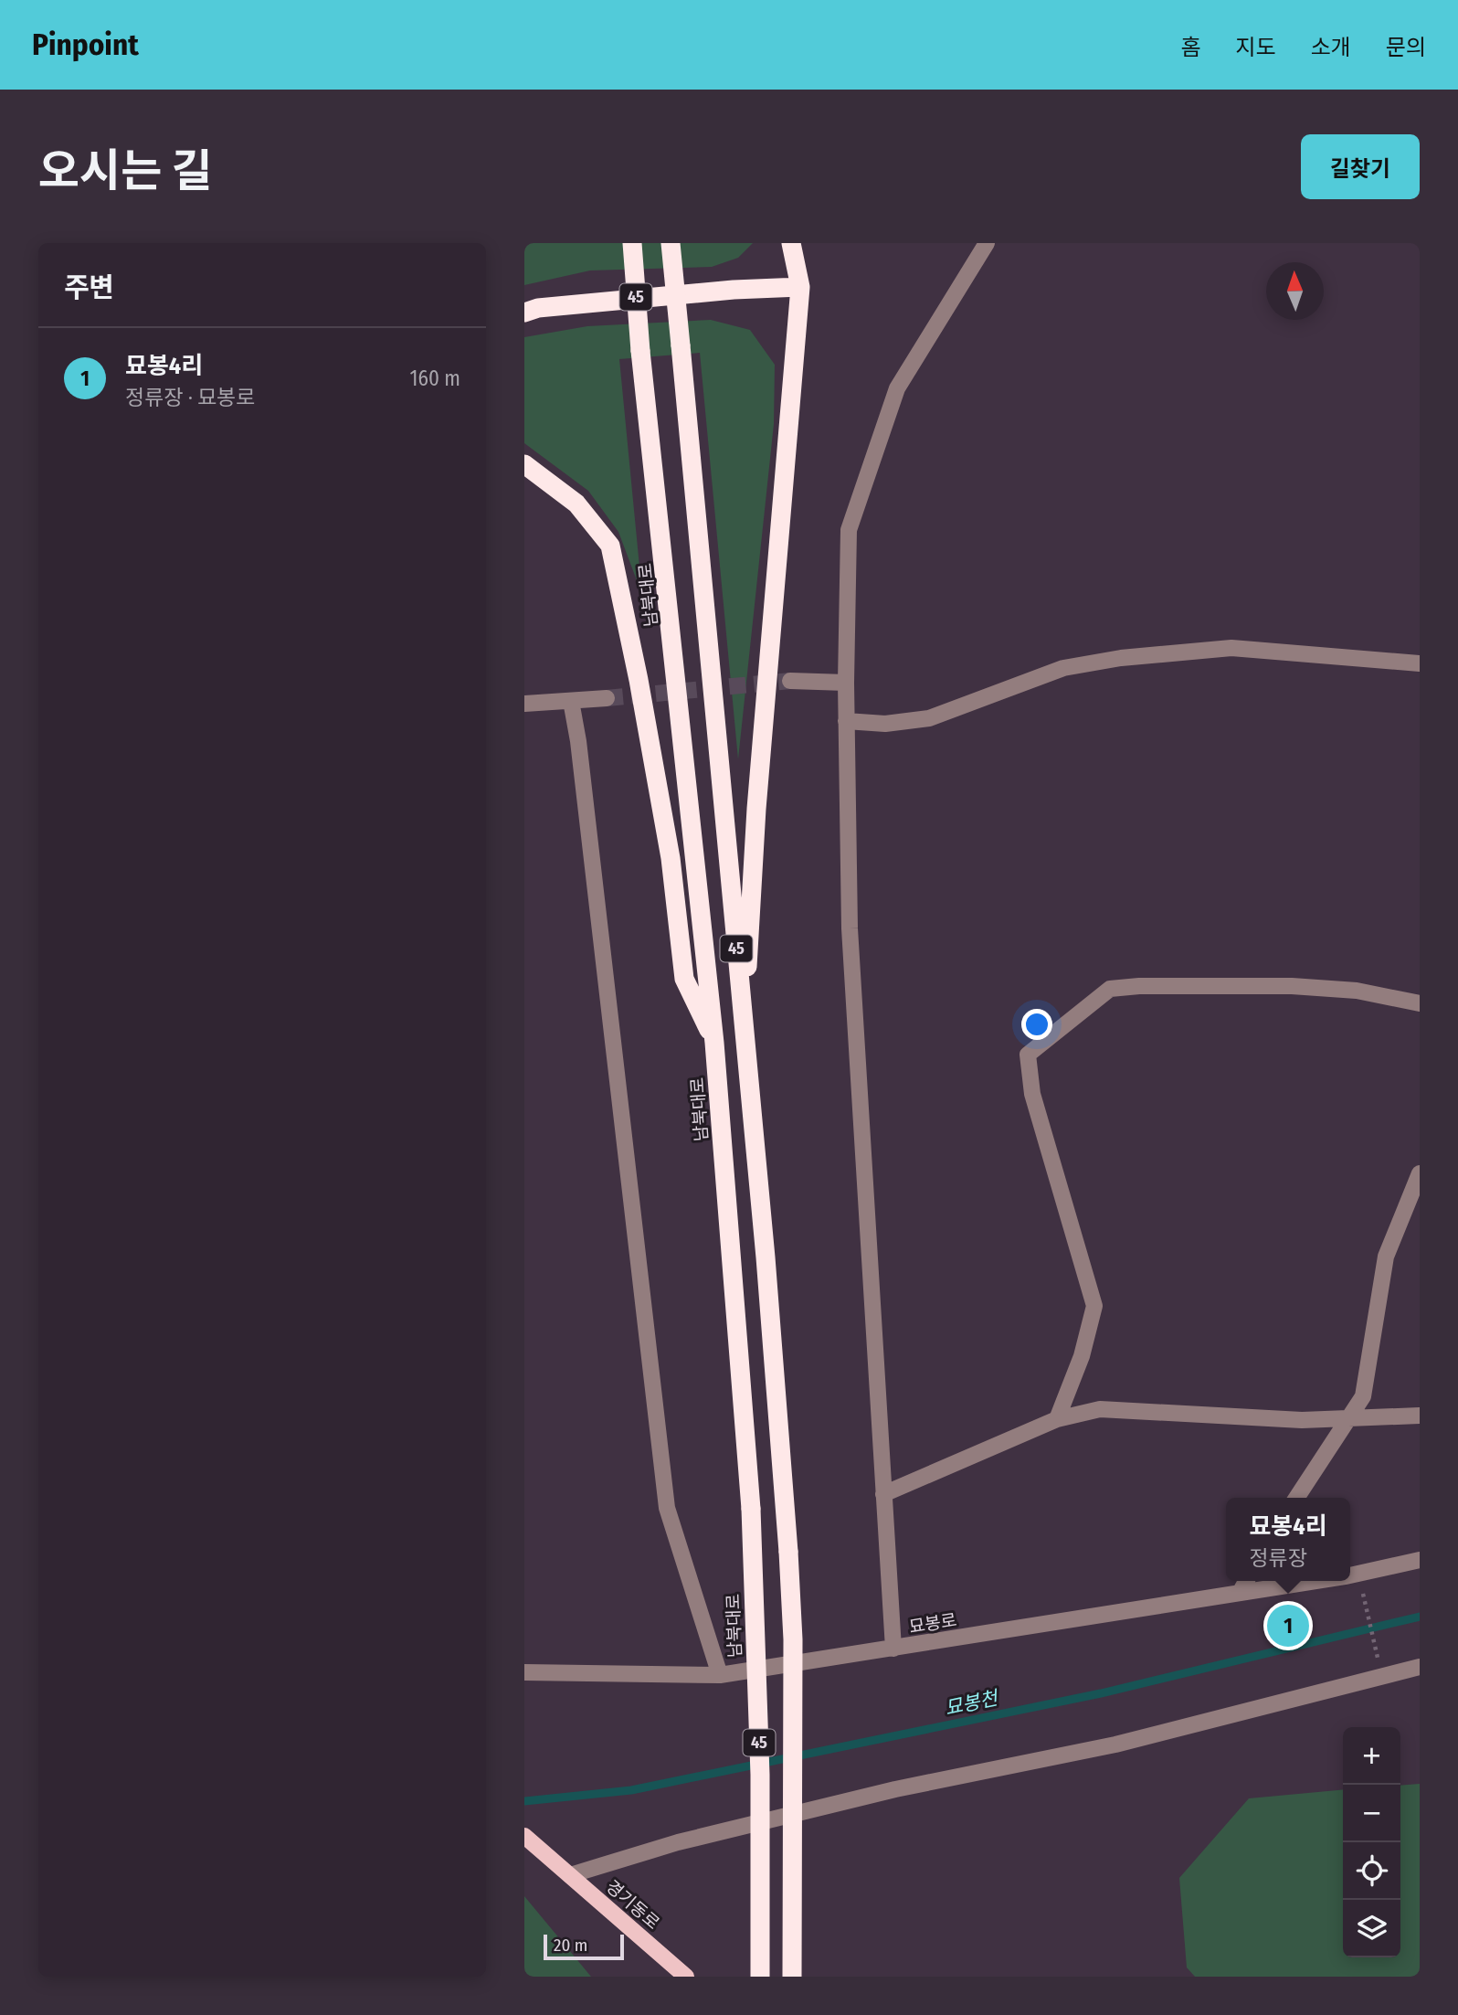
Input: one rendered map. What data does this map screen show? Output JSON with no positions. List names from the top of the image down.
{
  "streets": {
    "highway": ["45", "남북대로"],
    "main road": ["경기동로"],
    "street": ["묘봉로"]
  },
  "water": ["묘봉천"],
  "scale_bar": "20 m",
  "north": "top",
  "page": {
    "header": "Pinpoint",
    "nav": [
      "홈",
      "지도",
      "소개",
      "문의"
    ],
    "title": "오시는 길",
    "buttons": "길찾기",
    "heading": "주변",
    "list": [
      {
        "mark": "1",
        "name": "묘봉4리",
        "note": "정류장 · 묘봉로",
        "value": "160 m"
      }
    ],
    "popup": ["묘봉4리", "정류장"],
    "pins": "1",
    "map_buttons": ["+", "−"],
    "scale": "20 m"
  }
}
